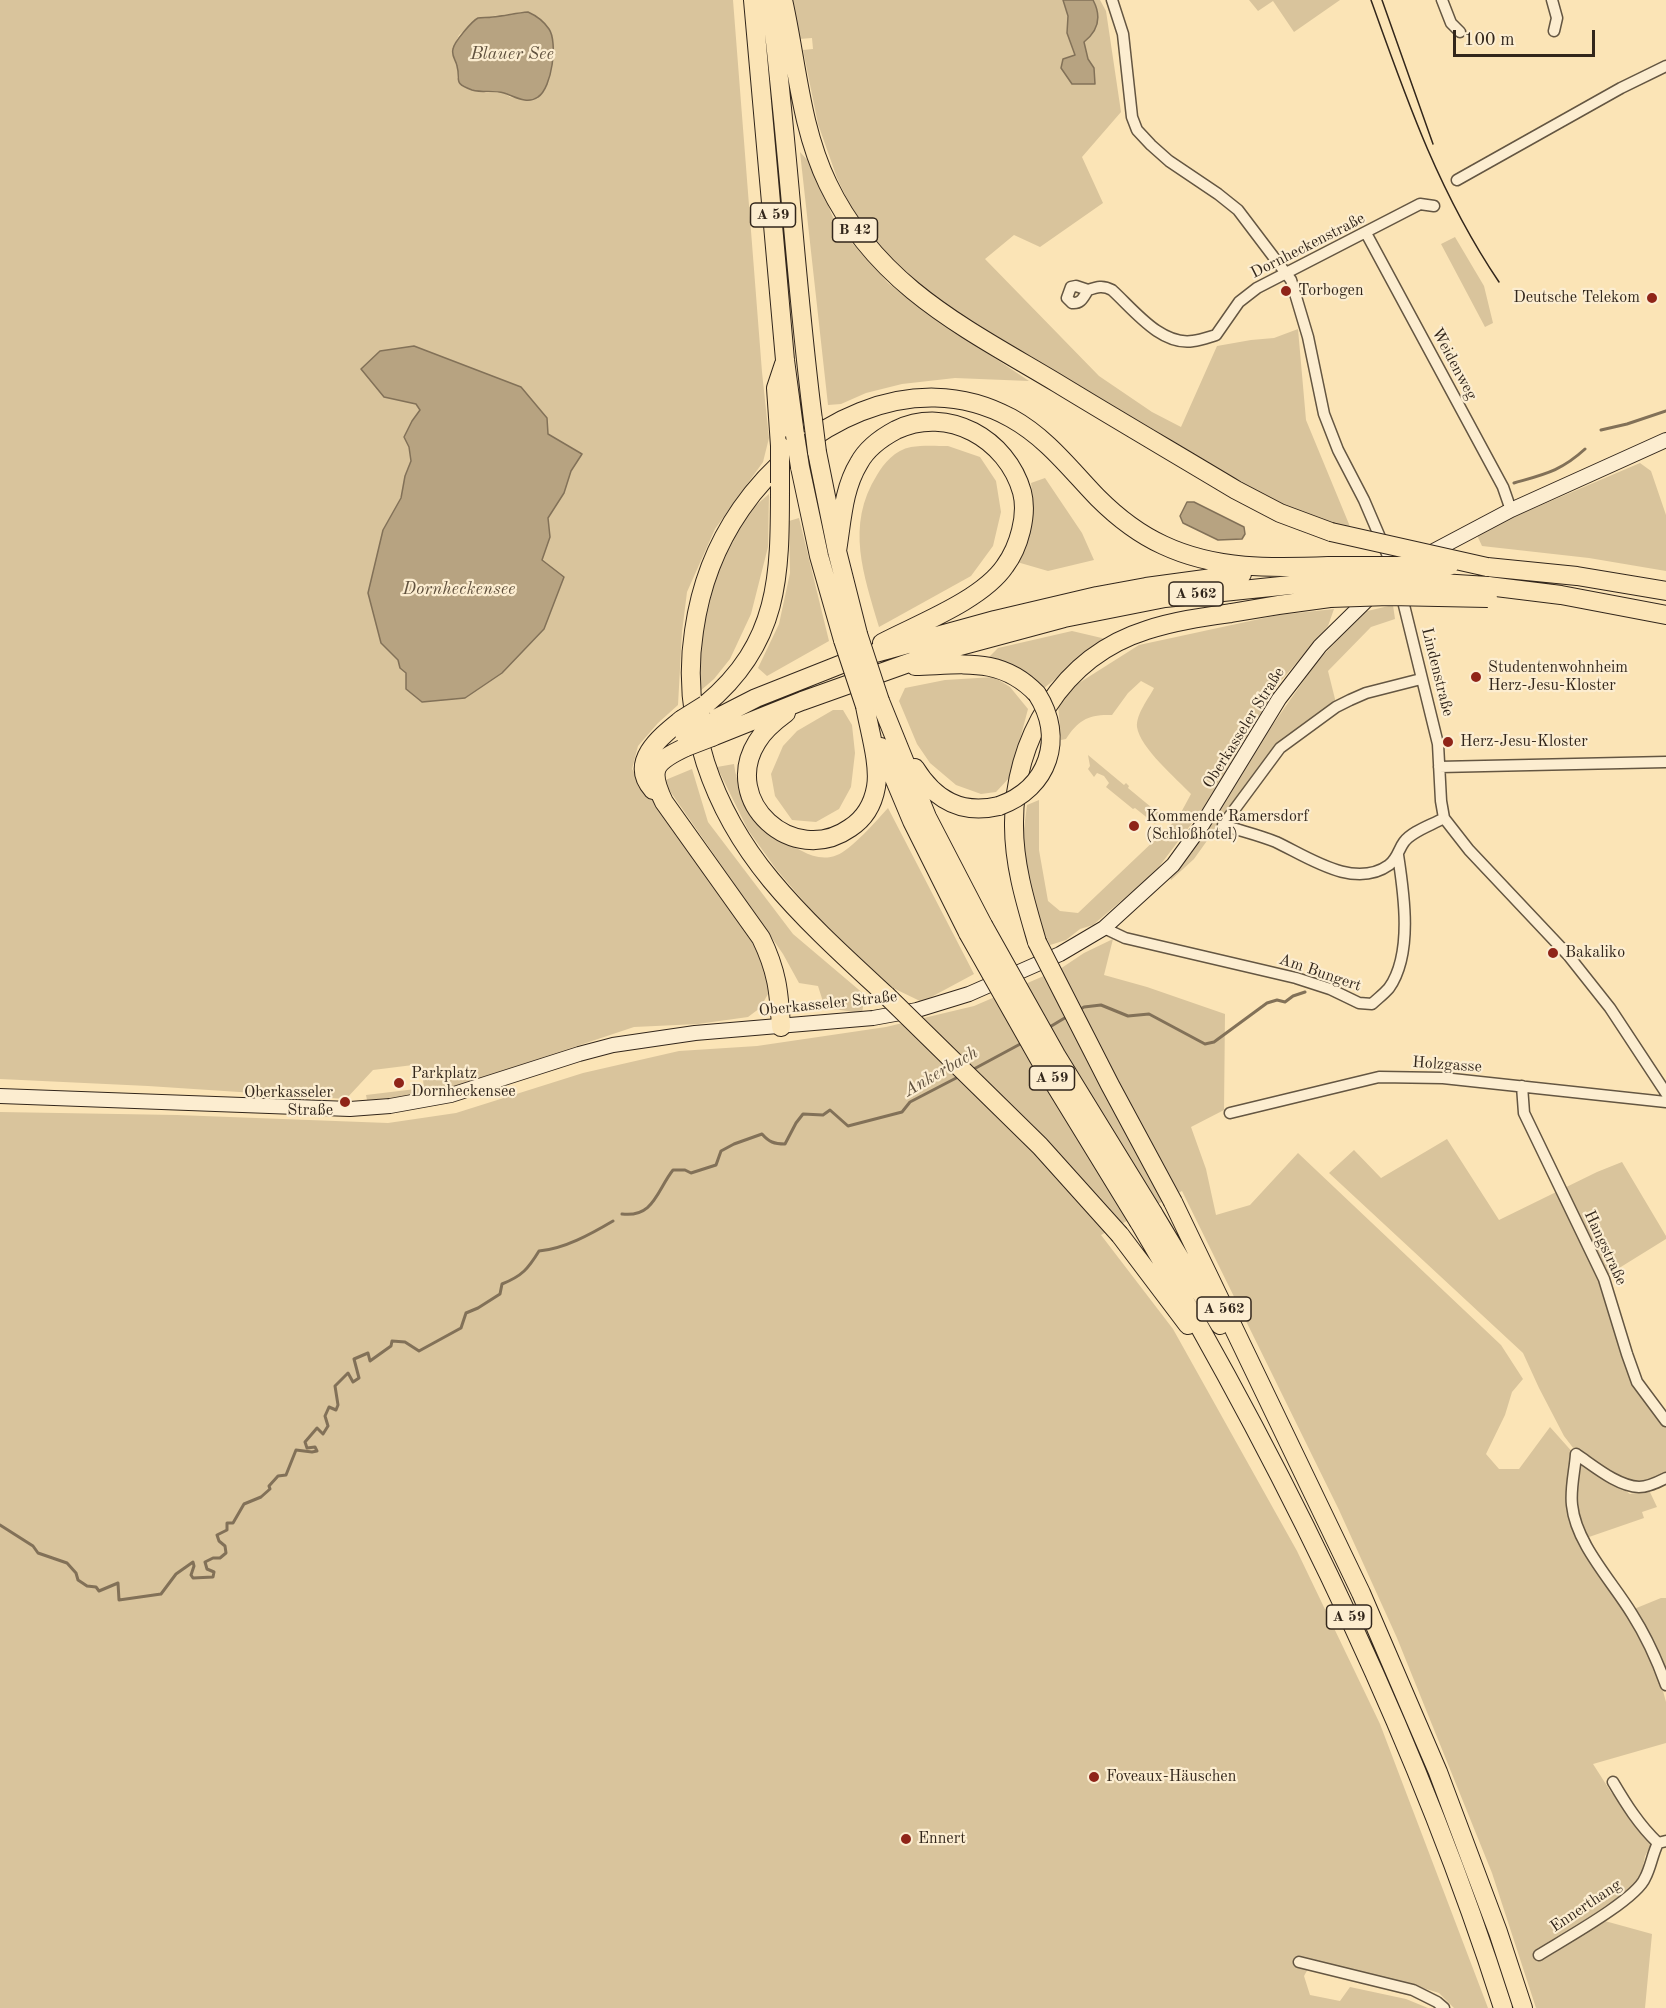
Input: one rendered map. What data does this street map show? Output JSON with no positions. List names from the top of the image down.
{
  "streets": {
    "highway": ["A 59", "B 42", "A 562"],
    "street": [
      "Dornheckenstraße",
      "Weidenweg",
      "Lindenstraße",
      "Oberkasseler Straße",
      "Am Bungert",
      "Holzgasse",
      "Hangstraße",
      "Ennerthang"
    ]
  },
  "crossings": [
    ["A 59", "A 562"],
    ["B 42", "A 562"],
    ["Dornheckenstraße", "Weidenweg"],
    ["Dornheckenstraße", "Lindenstraße"],
    ["Weidenweg", "Oberkasseler Straße"],
    ["Lindenstraße", "Oberkasseler Straße"],
    ["Oberkasseler Straße", "Am Bungert"],
    ["Holzgasse", "Hangstraße"]
  ],
  "water": ["Blauer See", "Dornheckensee", "Ankerbach"],
  "places": [
    "Torbogen",
    "Deutsche Telekom",
    "Studentenwohnheim Herz-Jesu-Kloster",
    "Herz-Jesu-Kloster",
    "Kommende Ramersdorf (Schloßhotel)",
    "Bakaliko",
    "Parkplatz Dornheckensee",
    "Oberkasseler Straße",
    "Foveaux-Häuschen",
    "Ennert"
  ],
  "scale_bar": "100 m"
}
